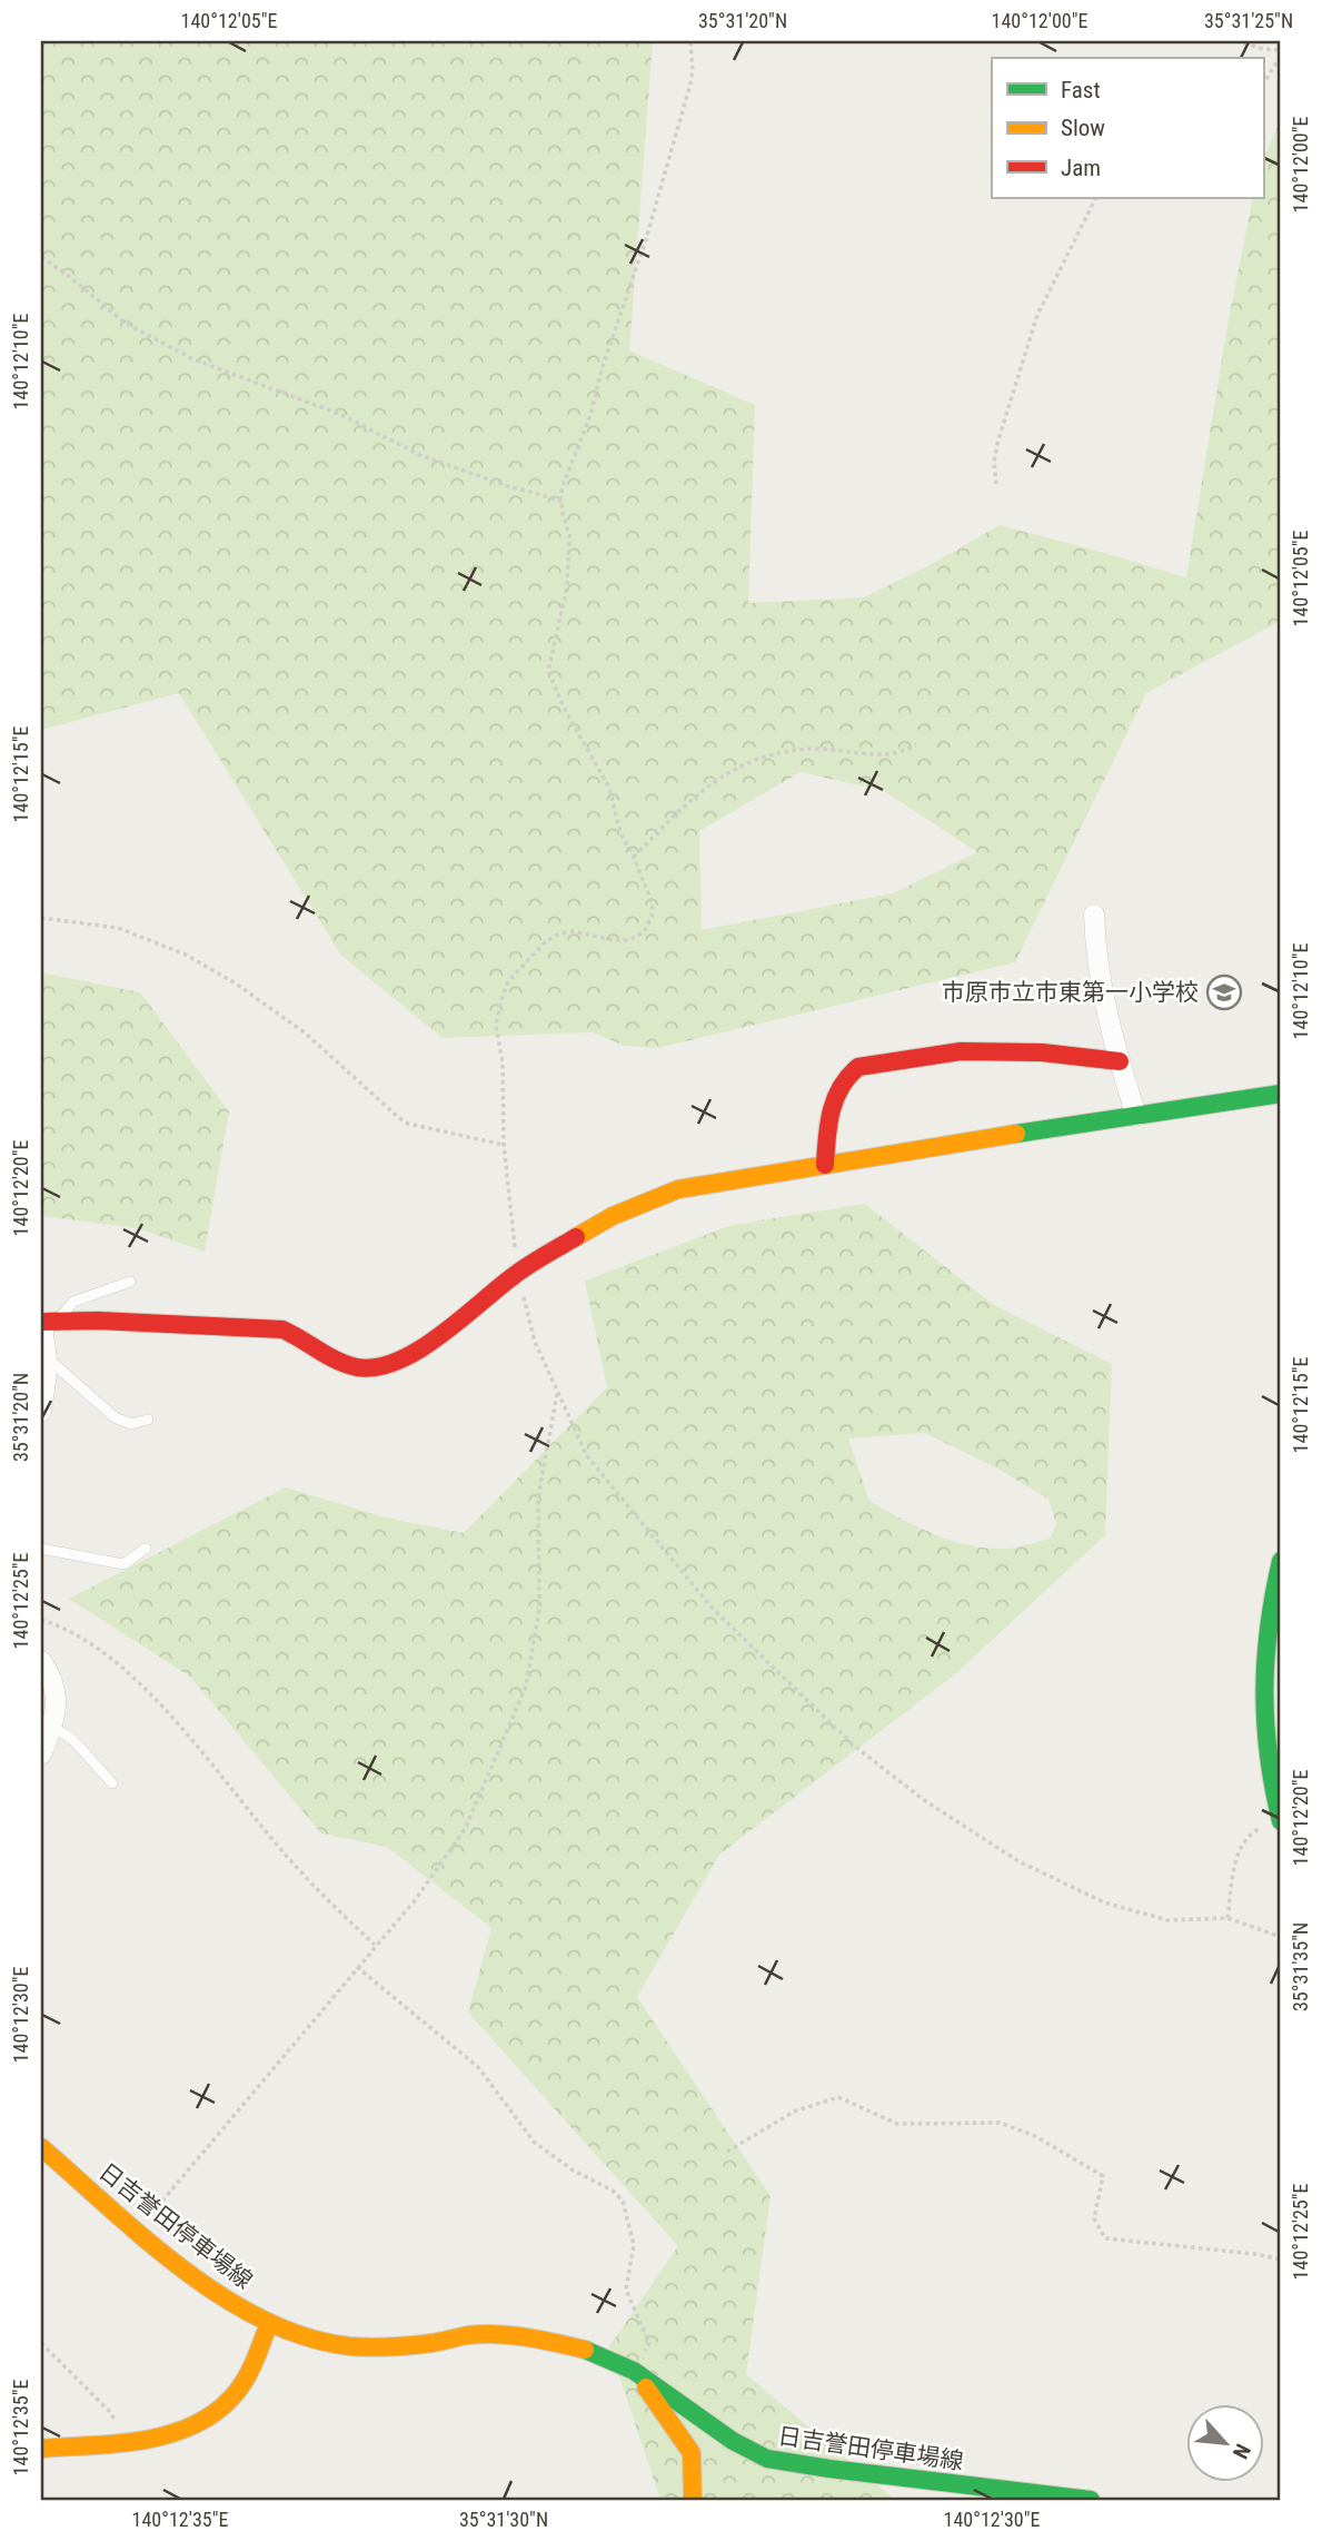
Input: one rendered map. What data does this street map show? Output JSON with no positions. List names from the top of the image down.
{
  "streets": {
    "street": ["日吉誉田停車場線"]
  },
  "places": {
    "school or university": ["市原市立市東第一小学校"]
  },
  "legend": ["Fast", "Slow", "Jam"],
  "north": "bottom right",
  "coordinates": [
    "140°12'05\"E",
    "35°31'20\"N",
    "140°12'00\"E",
    "35°31'25\"N",
    "140°12'10\"E",
    "140°12'15\"E",
    "140°12'20\"E",
    "140°12'25\"E",
    "35°31'35\"N",
    "140°12'30\"E",
    "140°12'35\"E",
    "35°31'30\"N"
  ]
}
